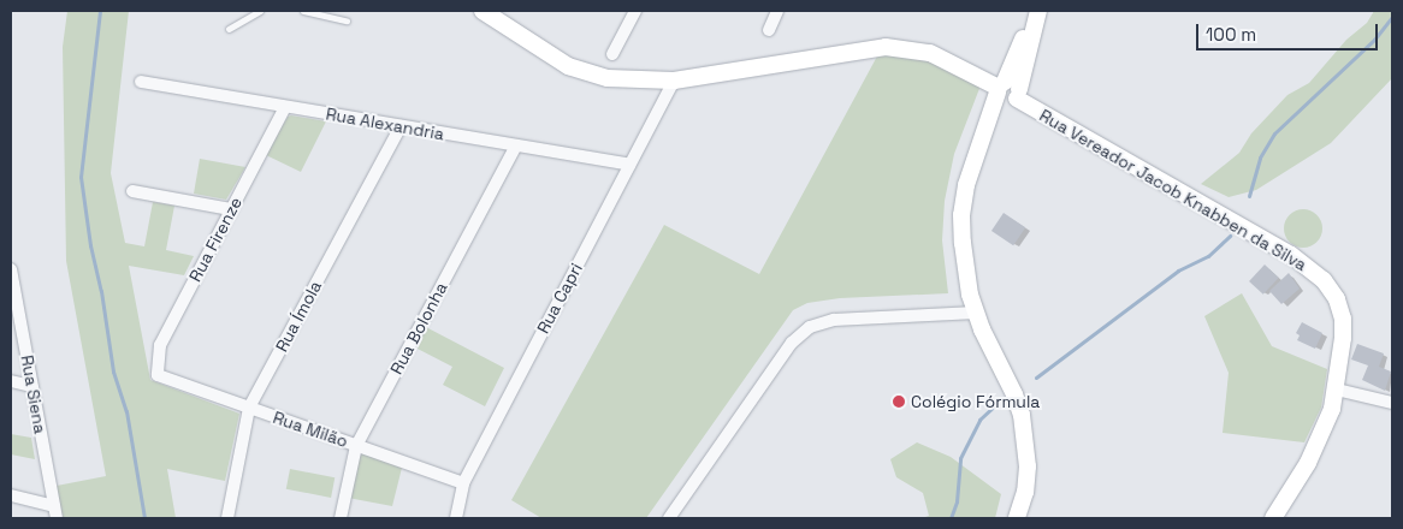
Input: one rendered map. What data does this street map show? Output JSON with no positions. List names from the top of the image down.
{
  "streets": {
    "main road": ["Rua Vereador Jacob Knabben da Silva"],
    "street": [
      "Rua Alexandria",
      "Rua Firenze",
      "Rua Capri",
      "Rua Ímola",
      "Rua Bolonha",
      "Rua Siena",
      "Rua Milão"
    ]
  },
  "crossings": [
    ["Rua Alexandria", "Rua Firenze"],
    ["Rua Alexandria", "Rua Capri"],
    ["Rua Alexandria", "Rua Ímola"],
    ["Rua Alexandria", "Rua Bolonha"],
    ["Rua Vereador Jacob Knabben da Silva", "Rua Capri"],
    ["Rua Firenze", "Rua Milão"],
    ["Rua Capri", "Rua Milão"],
    ["Rua Ímola", "Rua Milão"],
    ["Rua Bolonha", "Rua Milão"]
  ],
  "places": ["Colégio Fórmula"],
  "scale_bar": "100 m"
}
